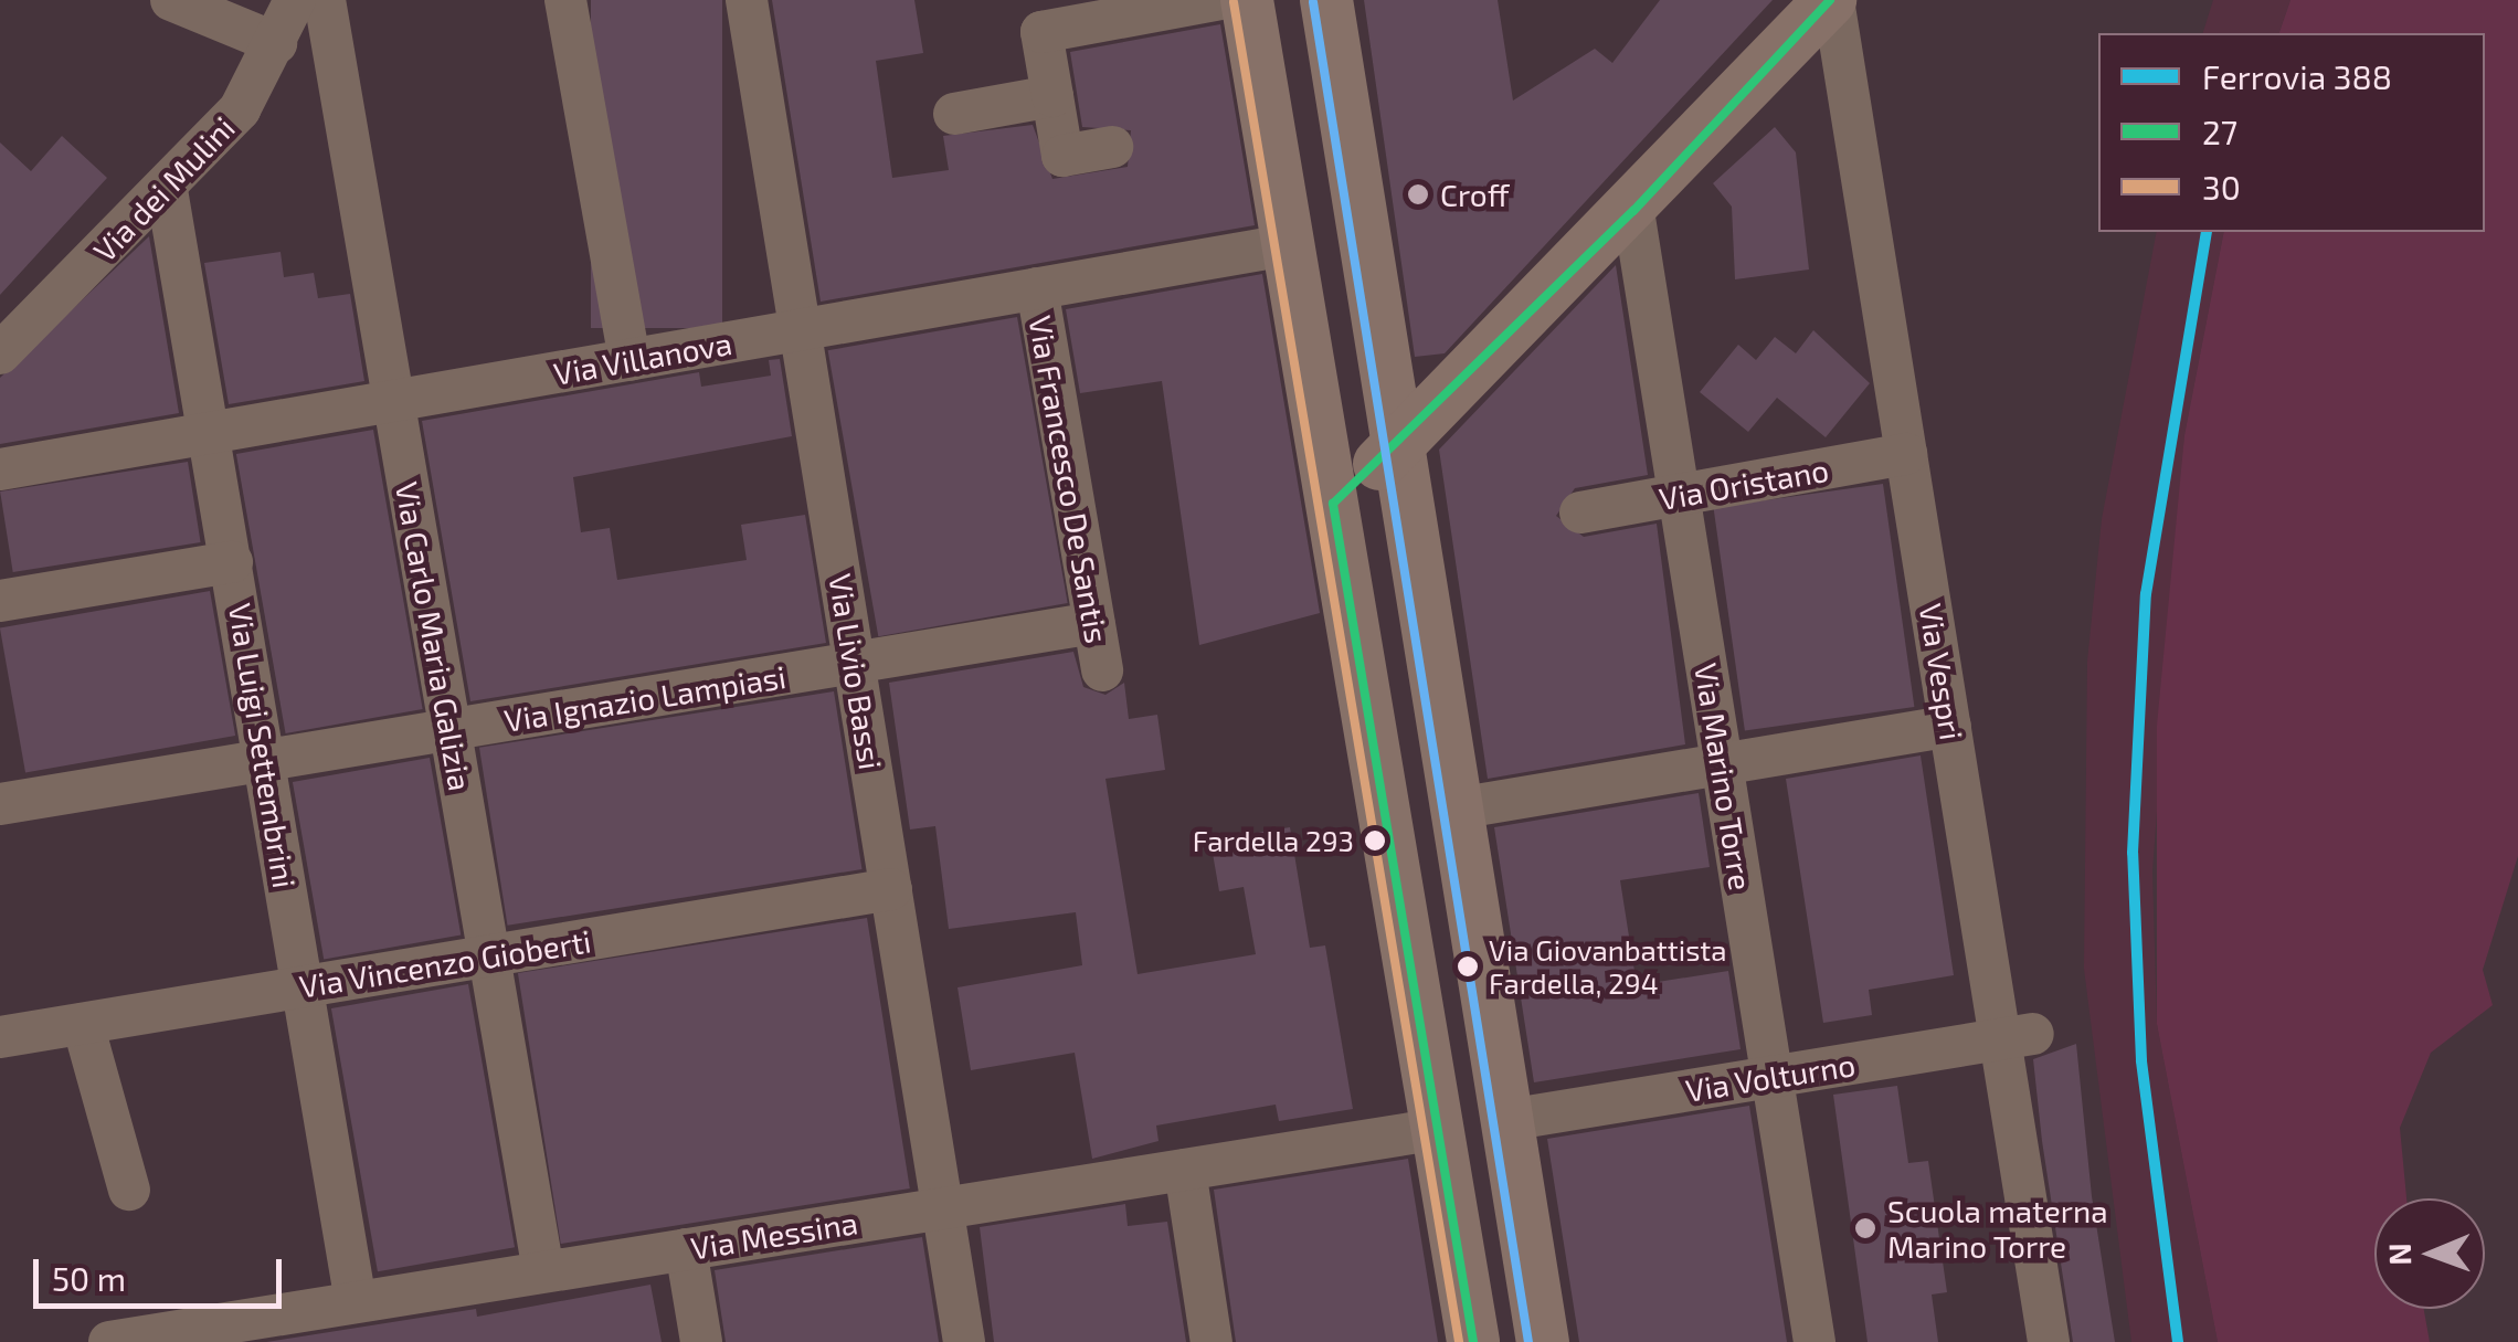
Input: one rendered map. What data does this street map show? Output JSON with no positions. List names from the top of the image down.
{
  "streets": {
    "street": [
      "Via dei Mulini",
      "Via Villanova",
      "Via Francesco De Santis",
      "Via Oristano",
      "Via Carlo Maria Galizia",
      "Via Livio Bassi",
      "Via Vespri",
      "Via Ignazio Lampiasi",
      "Via Luigi Settembrini",
      "Via Marino Torre",
      "Via Vincenzo Gioberti",
      "Via Volturno",
      "Via Messina"
    ]
  },
  "crossings": [
    ["Via dei Mulini", "Via Luigi Settembrini"],
    ["Via Villanova", "Via Francesco De Santis"],
    ["Via Villanova", "Via Carlo Maria Galizia"],
    ["Via Villanova", "Via Livio Bassi"],
    ["Via Villanova", "Via Luigi Settembrini"],
    ["Via Francesco De Santis", "Via Ignazio Lampiasi"],
    ["Via Oristano", "Via Vespri"],
    ["Via Oristano", "Via Marino Torre"],
    ["Via Carlo Maria Galizia", "Via Ignazio Lampiasi"],
    ["Via Carlo Maria Galizia", "Via Vincenzo Gioberti"],
    ["Via Carlo Maria Galizia", "Via Messina"],
    ["Via Livio Bassi", "Via Ignazio Lampiasi"],
    ["Via Livio Bassi", "Via Vincenzo Gioberti"],
    ["Via Livio Bassi", "Via Messina"],
    ["Via Vespri", "Via Volturno"],
    ["Via Ignazio Lampiasi", "Via Luigi Settembrini"],
    ["Via Luigi Settembrini", "Via Vincenzo Gioberti"],
    ["Via Luigi Settembrini", "Via Messina"],
    ["Via Marino Torre", "Via Volturno"]
  ],
  "places": [
    "Croff",
    "Fardella 293",
    "Via Giovanbattista Fardella, 294",
    "Scuola materna Marino Torre"
  ],
  "lines": ["transit line 27", "transit line 30", "rail line 388"],
  "legend": ["Ferrovia 388", "27", "30"],
  "scale_bar": "50 m",
  "north": "left"
}
